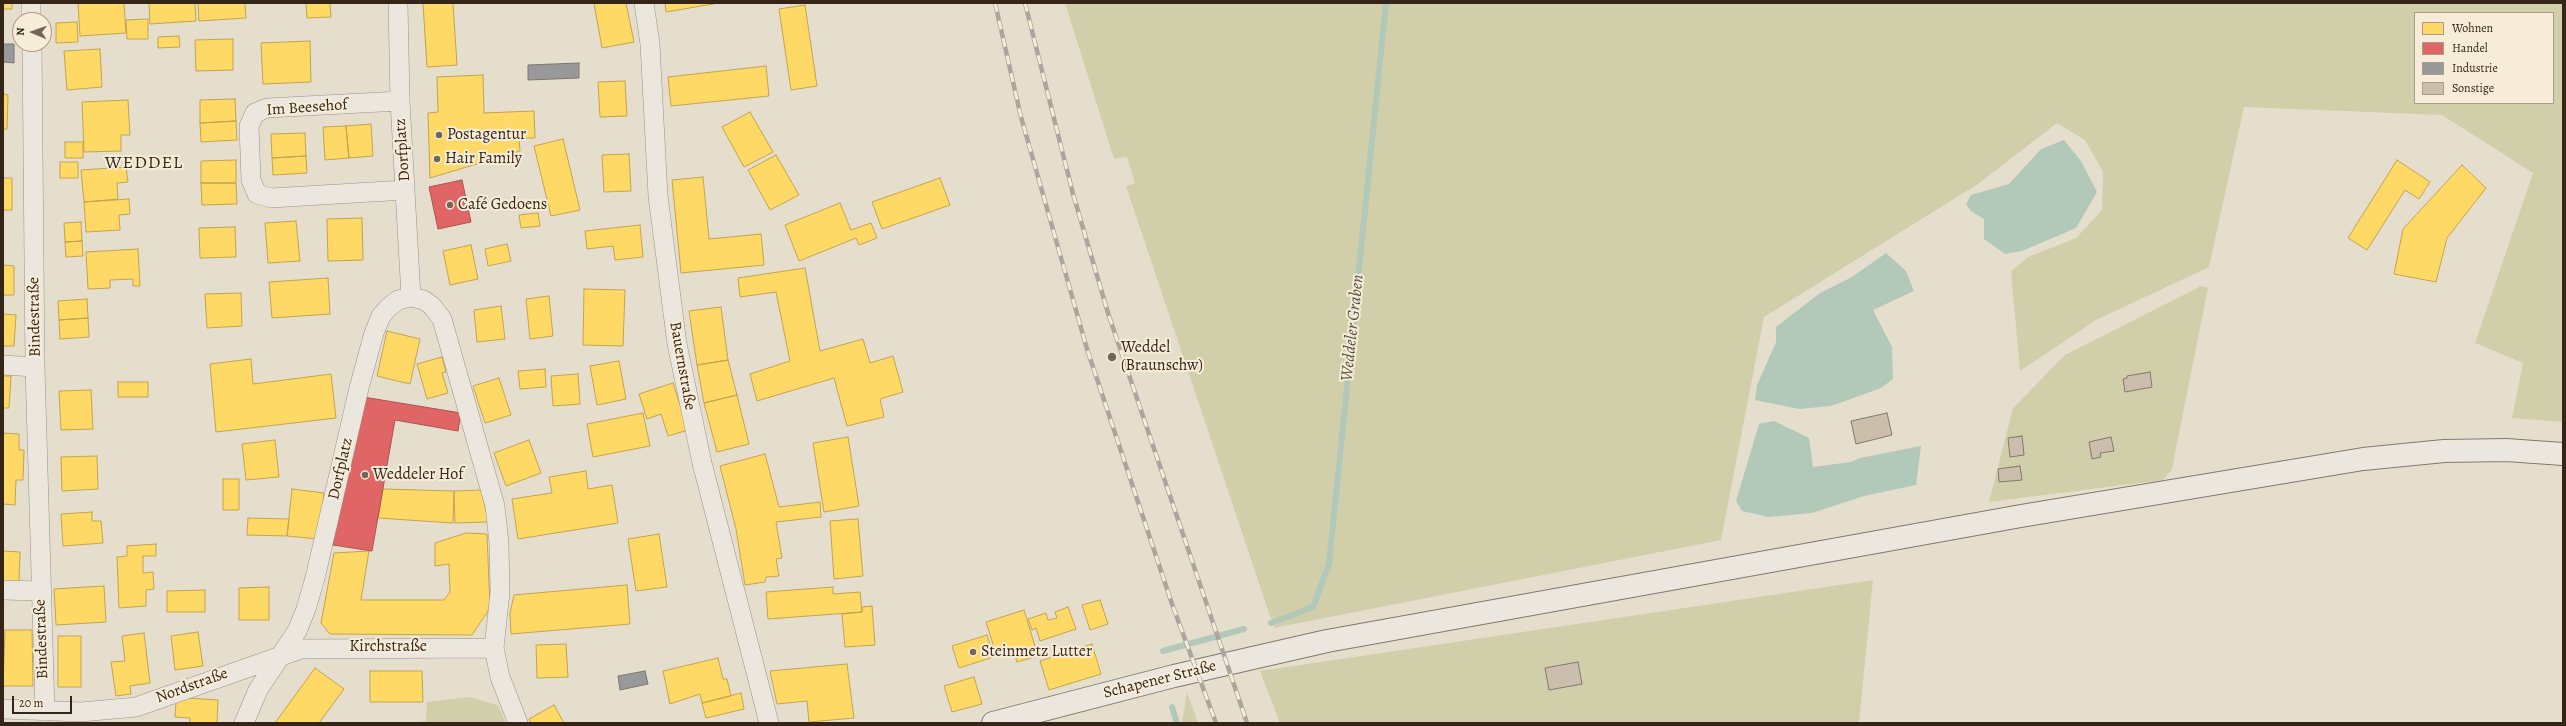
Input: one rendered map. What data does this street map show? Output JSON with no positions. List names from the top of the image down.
{
  "streets": {
    "street": [
      "Im Beesehof",
      "Dorfplatz",
      "Bindestraße",
      "Bauernstraße",
      "Kirchstraße",
      "Schapener Straße",
      "Nordstraße"
    ]
  },
  "crossings": [
    ["Im Beesehof", "Dorfplatz"],
    ["Dorfplatz", "Kirchstraße"],
    ["Dorfplatz", "Nordstraße"],
    ["Bindestraße", "Nordstraße"],
    ["Kirchstraße", "Nordstraße"]
  ],
  "districts": ["WEDDEL"],
  "water": ["Weddeler Graben"],
  "places": [
    "Postagentur",
    "Hair Family",
    "Café Gedoens",
    "Weddel (Braunschw)",
    "Weddeler Hof",
    "Steinmetz Lutter"
  ],
  "legend": [
    "Wohnen",
    "Handel",
    "Industrie",
    "Sonstige"
  ],
  "scale_bar": "20 m",
  "north": "left"
}
